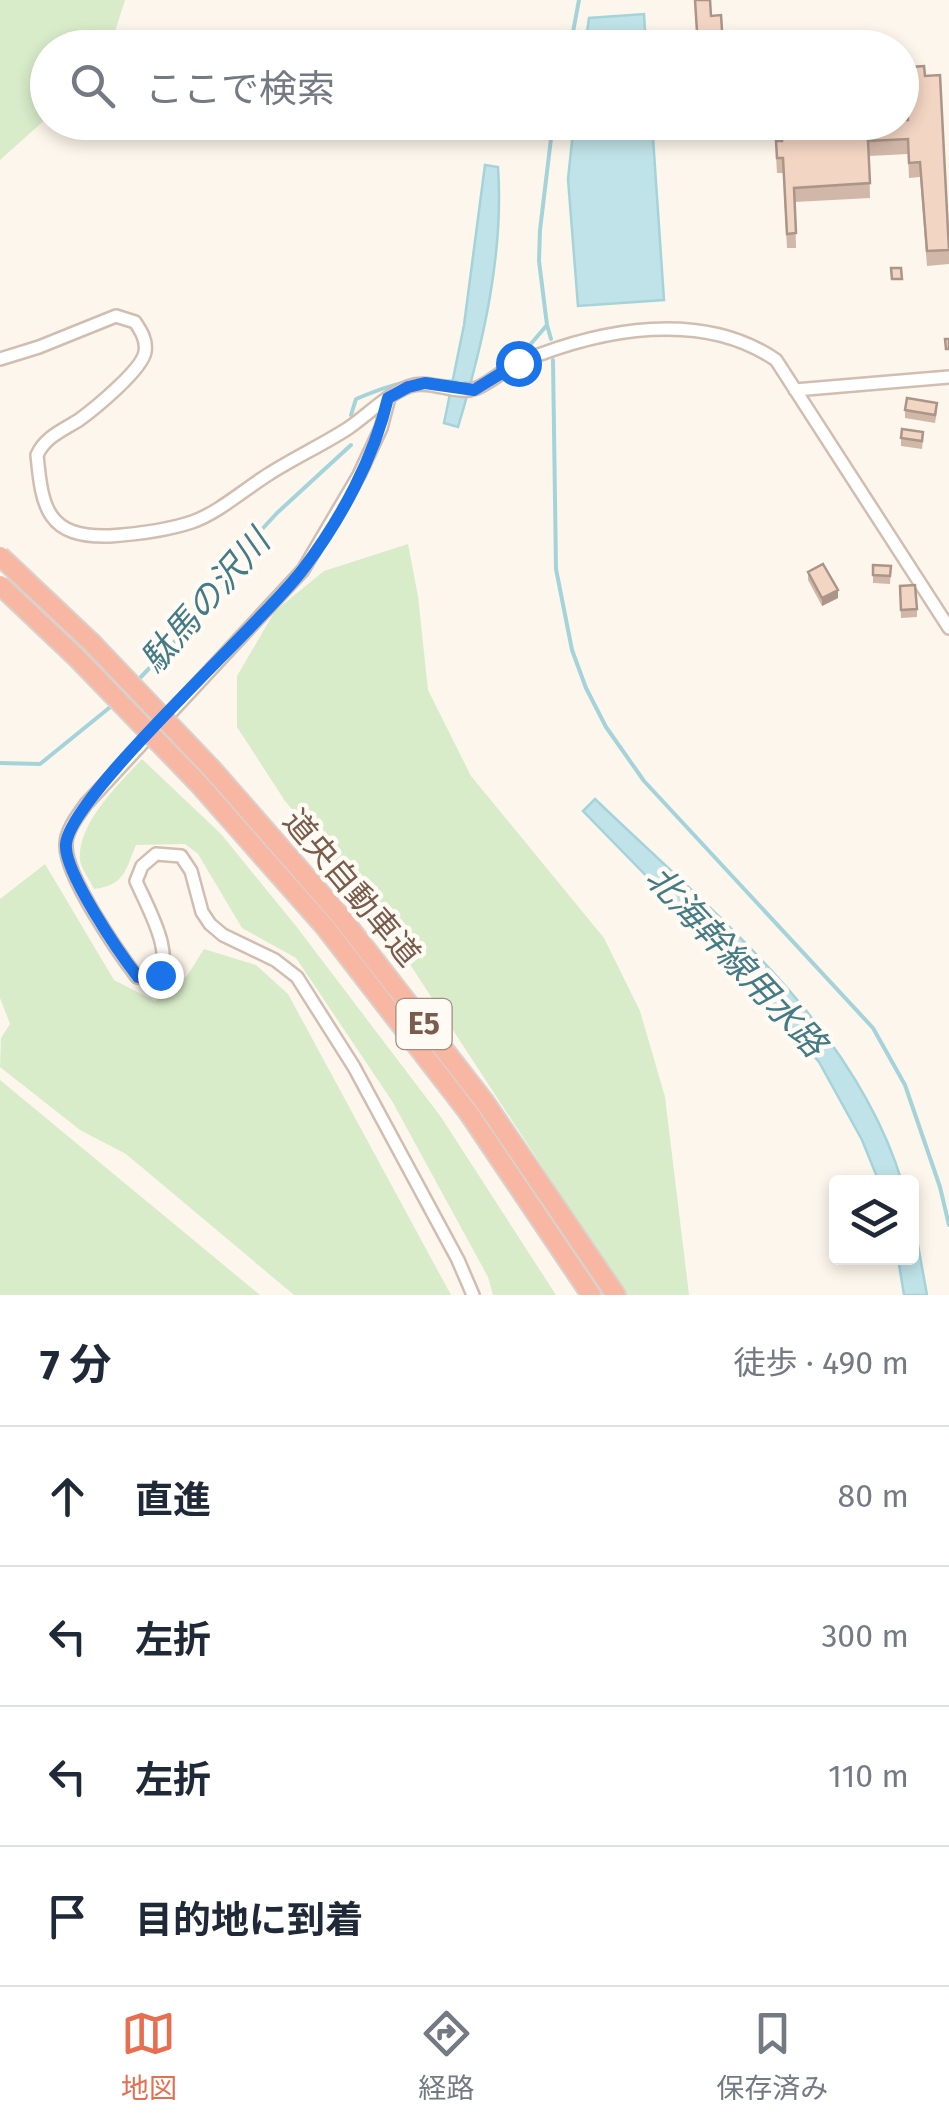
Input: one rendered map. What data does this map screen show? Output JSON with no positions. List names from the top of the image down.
{
  "streets": {
    "highway": ["道央自動車道", "E5"]
  },
  "water": ["駄馬の沢川", "北海幹線用水路"],
  "page": {
    "search": "ここで検索",
    "heading": ["7 分", "徒歩 · 490 m"],
    "list": [
      ["直進", "80 m"],
      ["左折", "300 m"],
      ["左折", "110 m"],
      "目的地に到着"
    ],
    "nav": ["地図", "経路", "保存済み"]
  }
}
